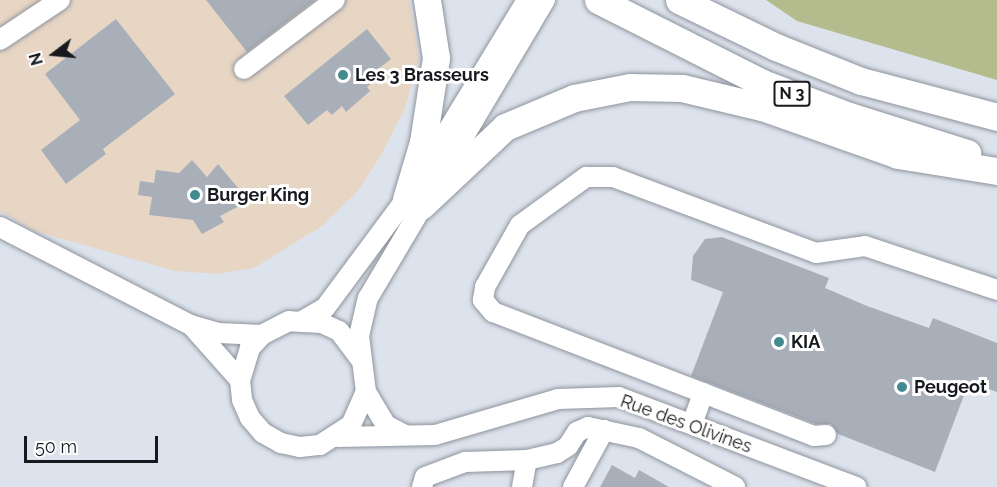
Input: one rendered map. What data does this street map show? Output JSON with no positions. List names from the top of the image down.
{
  "streets": {
    "highway": ["N 3"],
    "street": ["Rue des Olivines"]
  },
  "places": [
    "Les 3 Brasseurs",
    "Burger King",
    "KIA",
    "Peugeot"
  ],
  "scale_bar": "50 m",
  "north": "left"
}
